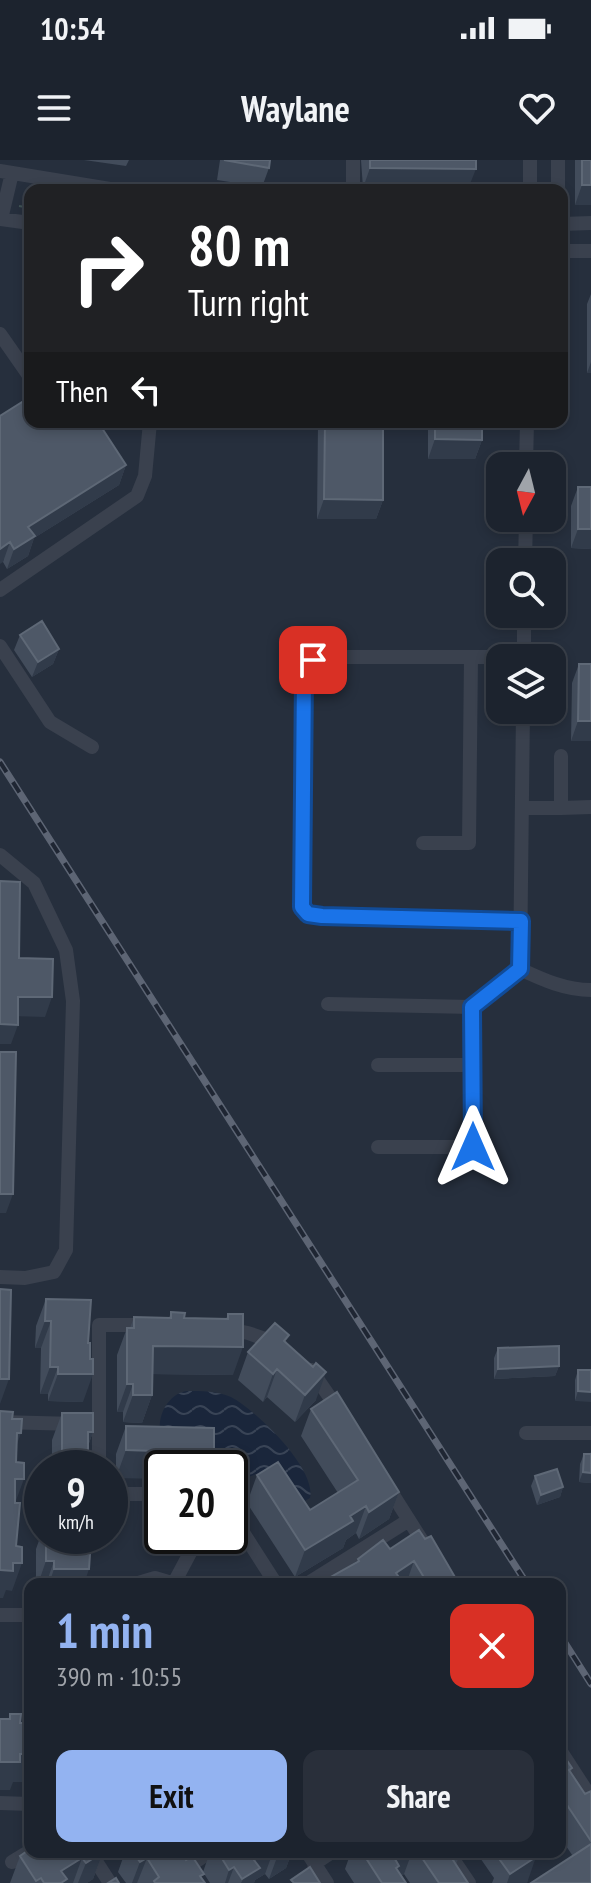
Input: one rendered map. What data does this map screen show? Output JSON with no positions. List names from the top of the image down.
{
  "north": "bottom",
  "page": {
    "status": "10:54",
    "header": "Waylane",
    "turn": ["80 m", "Turn right"],
    "then": "Then",
    "speed": "9 km/h",
    "limit": "20",
    "heading": ["1 min", "390 m · 10:55"],
    "buttons": ["Exit", "Share"]
  }
}
